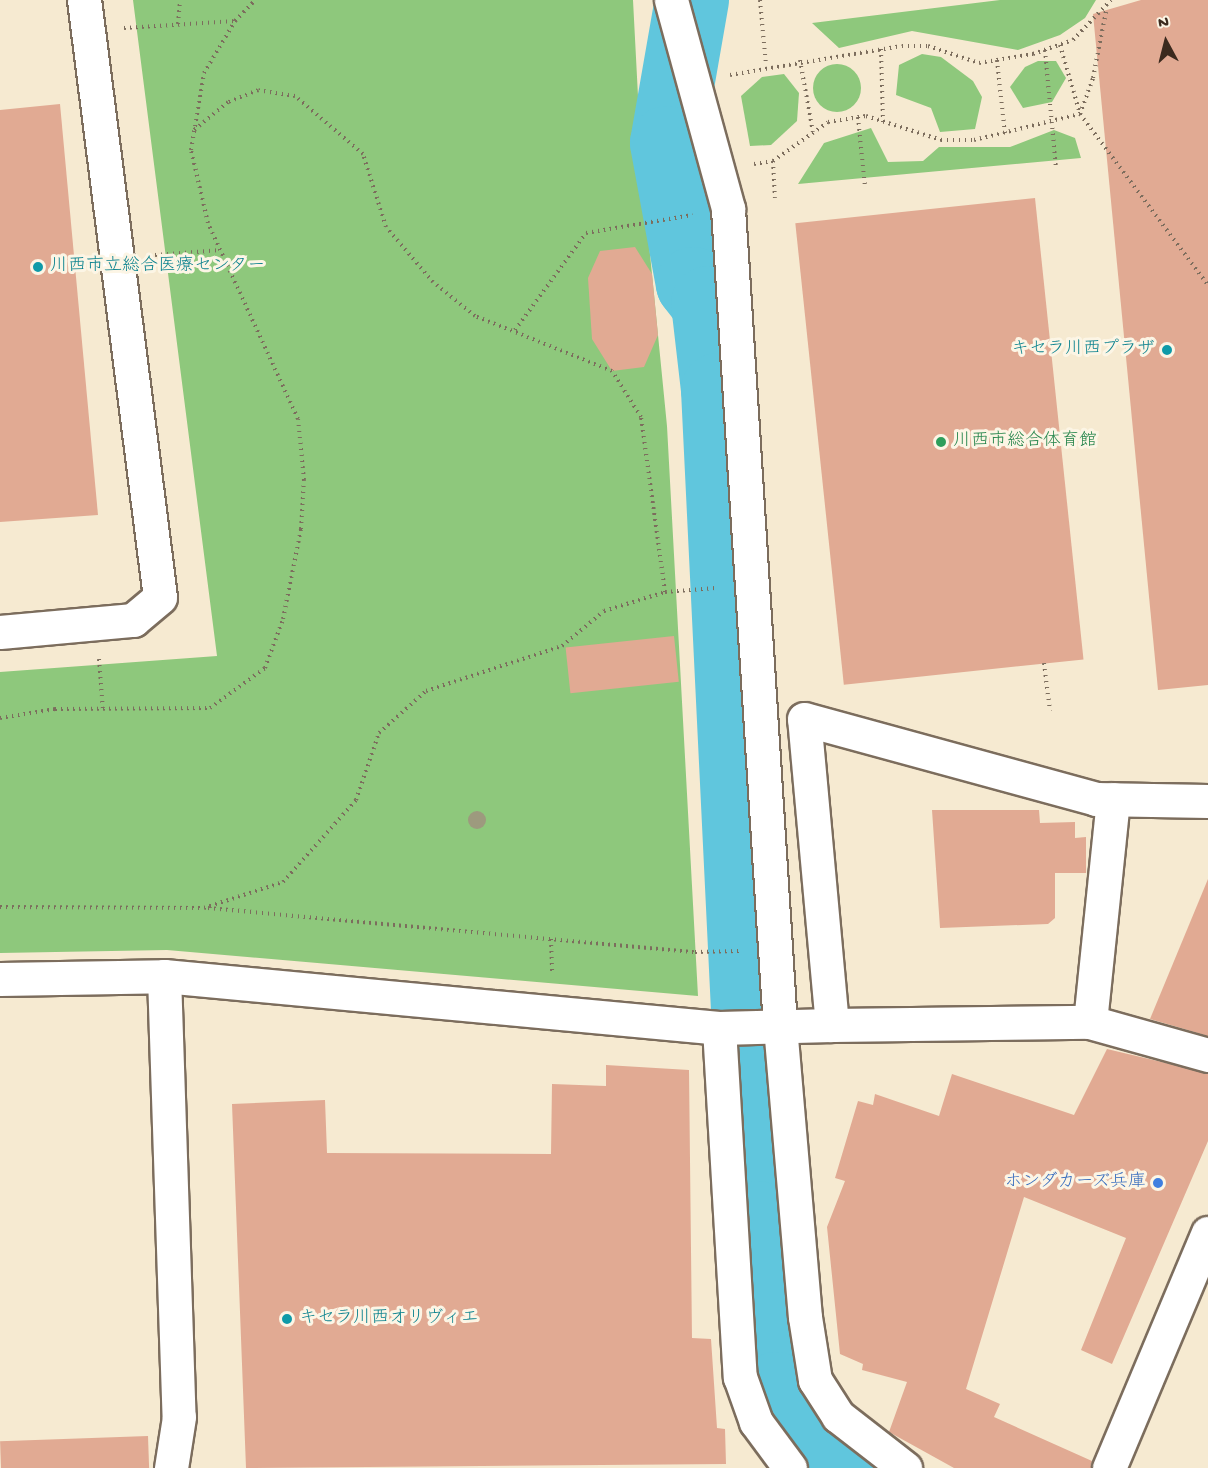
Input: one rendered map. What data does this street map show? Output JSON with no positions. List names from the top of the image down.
{
  "places": [
    "川西市立総合医療センター",
    "キセラ川西プラザ",
    "川西市総合体育館",
    "ホンダカーズ兵庫",
    "キセラ川西オリヴィエ"
  ],
  "north": "top"
}
